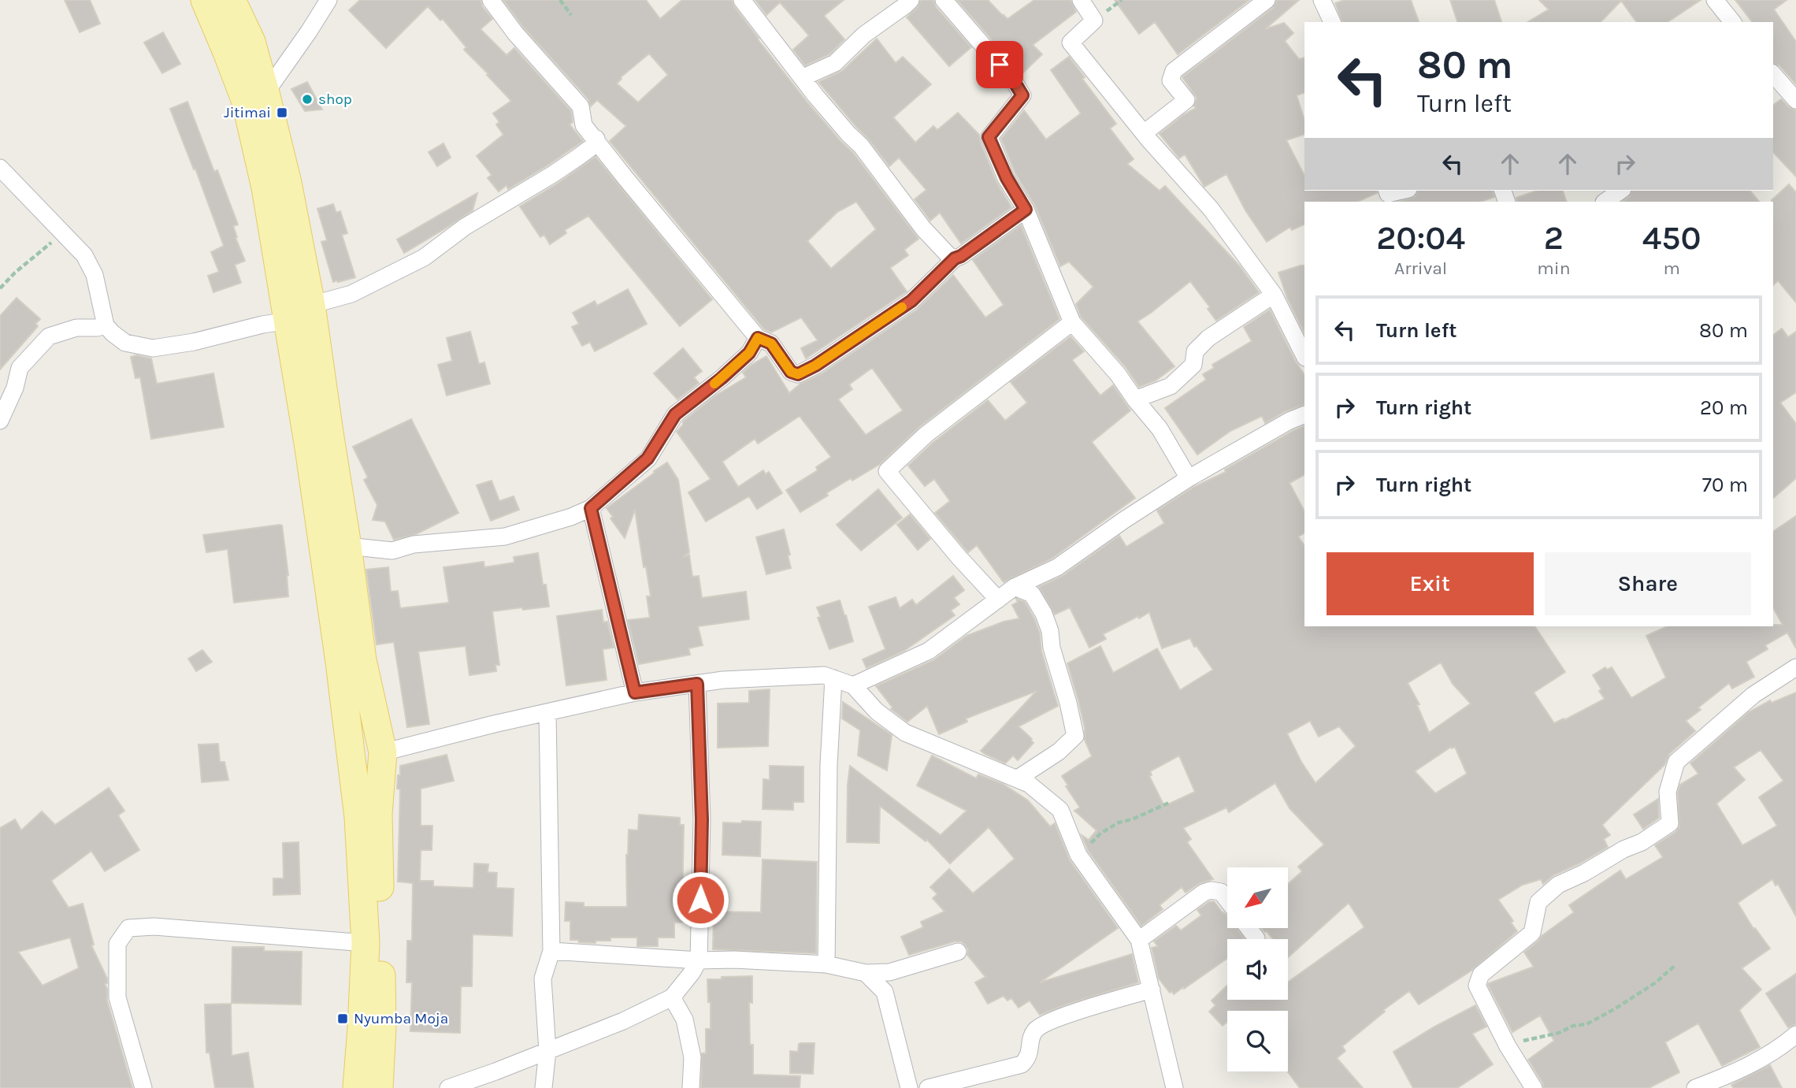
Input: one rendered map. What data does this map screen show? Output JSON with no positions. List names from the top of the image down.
{
  "places": {
    "other": ["shop"],
    "transit": ["Jitimai", "Nyumba Moja"]
  },
  "north": "bottom left",
  "page": {
    "turn": ["80 m", "Turn left"],
    "eta": [
      "20:04",
      "Arrival",
      "2",
      "min",
      "450",
      "m"
    ],
    "list": [
      {
        "name": "Turn left",
        "value": "80 m"
      },
      {
        "name": "Turn right",
        "value": "20 m"
      },
      {
        "name": "Turn right",
        "value": "70 m"
      }
    ],
    "buttons": ["Exit", "Share"]
  }
}
